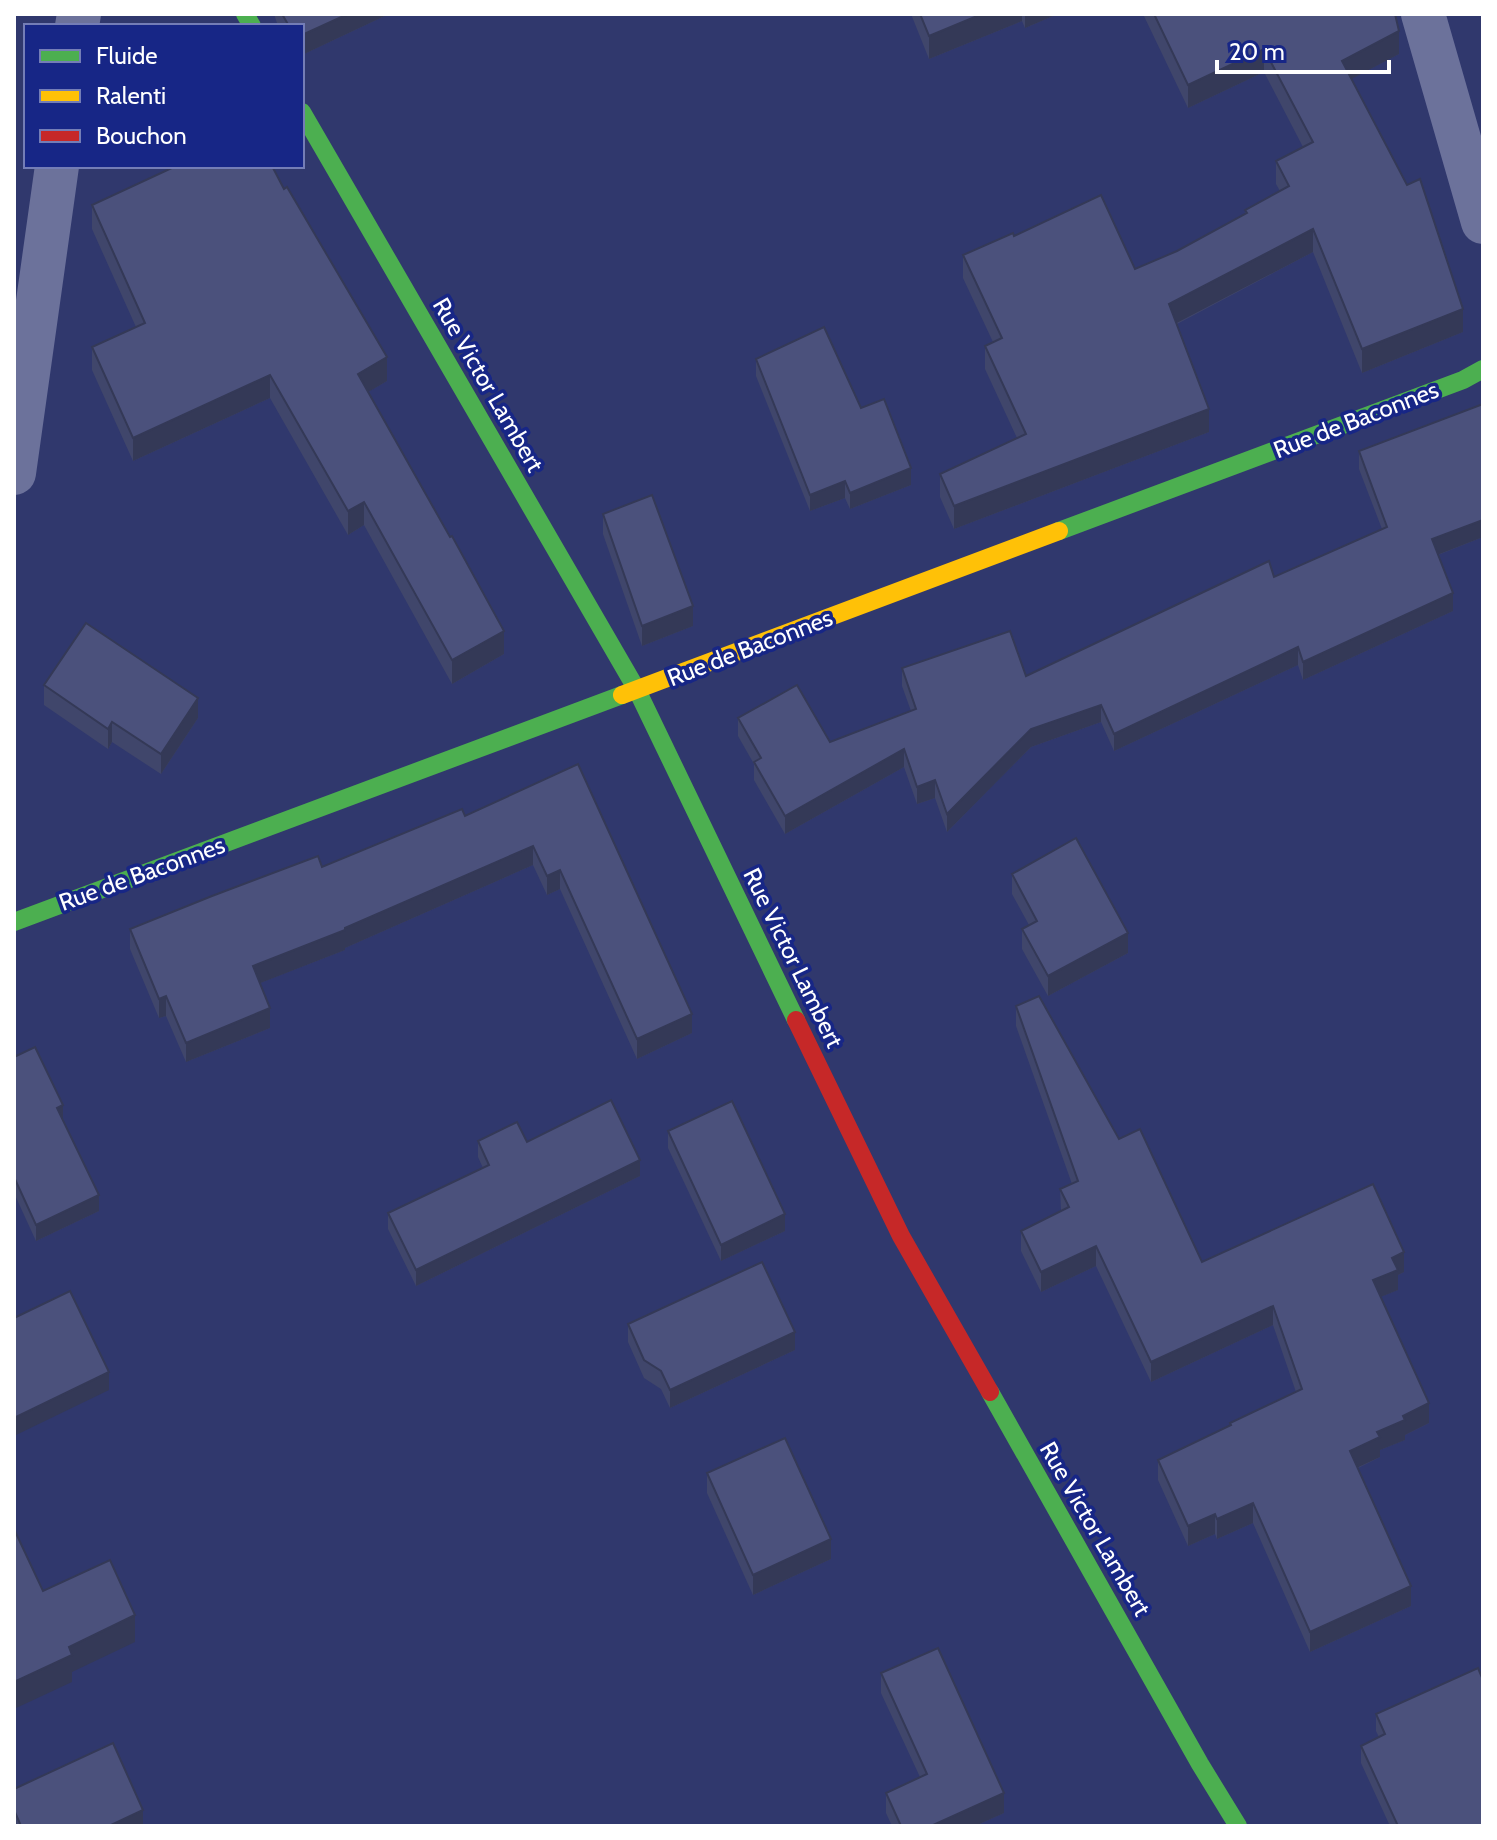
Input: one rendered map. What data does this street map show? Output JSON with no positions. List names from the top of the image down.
{
  "streets": {
    "street": ["Rue Victor Lambert", "Rue de Baconnes"]
  },
  "crossings": [
    ["Rue Victor Lambert", "Rue de Baconnes"]
  ],
  "legend": ["Fluide", "Ralenti", "Bouchon"],
  "scale_bar": "20 m"
}
